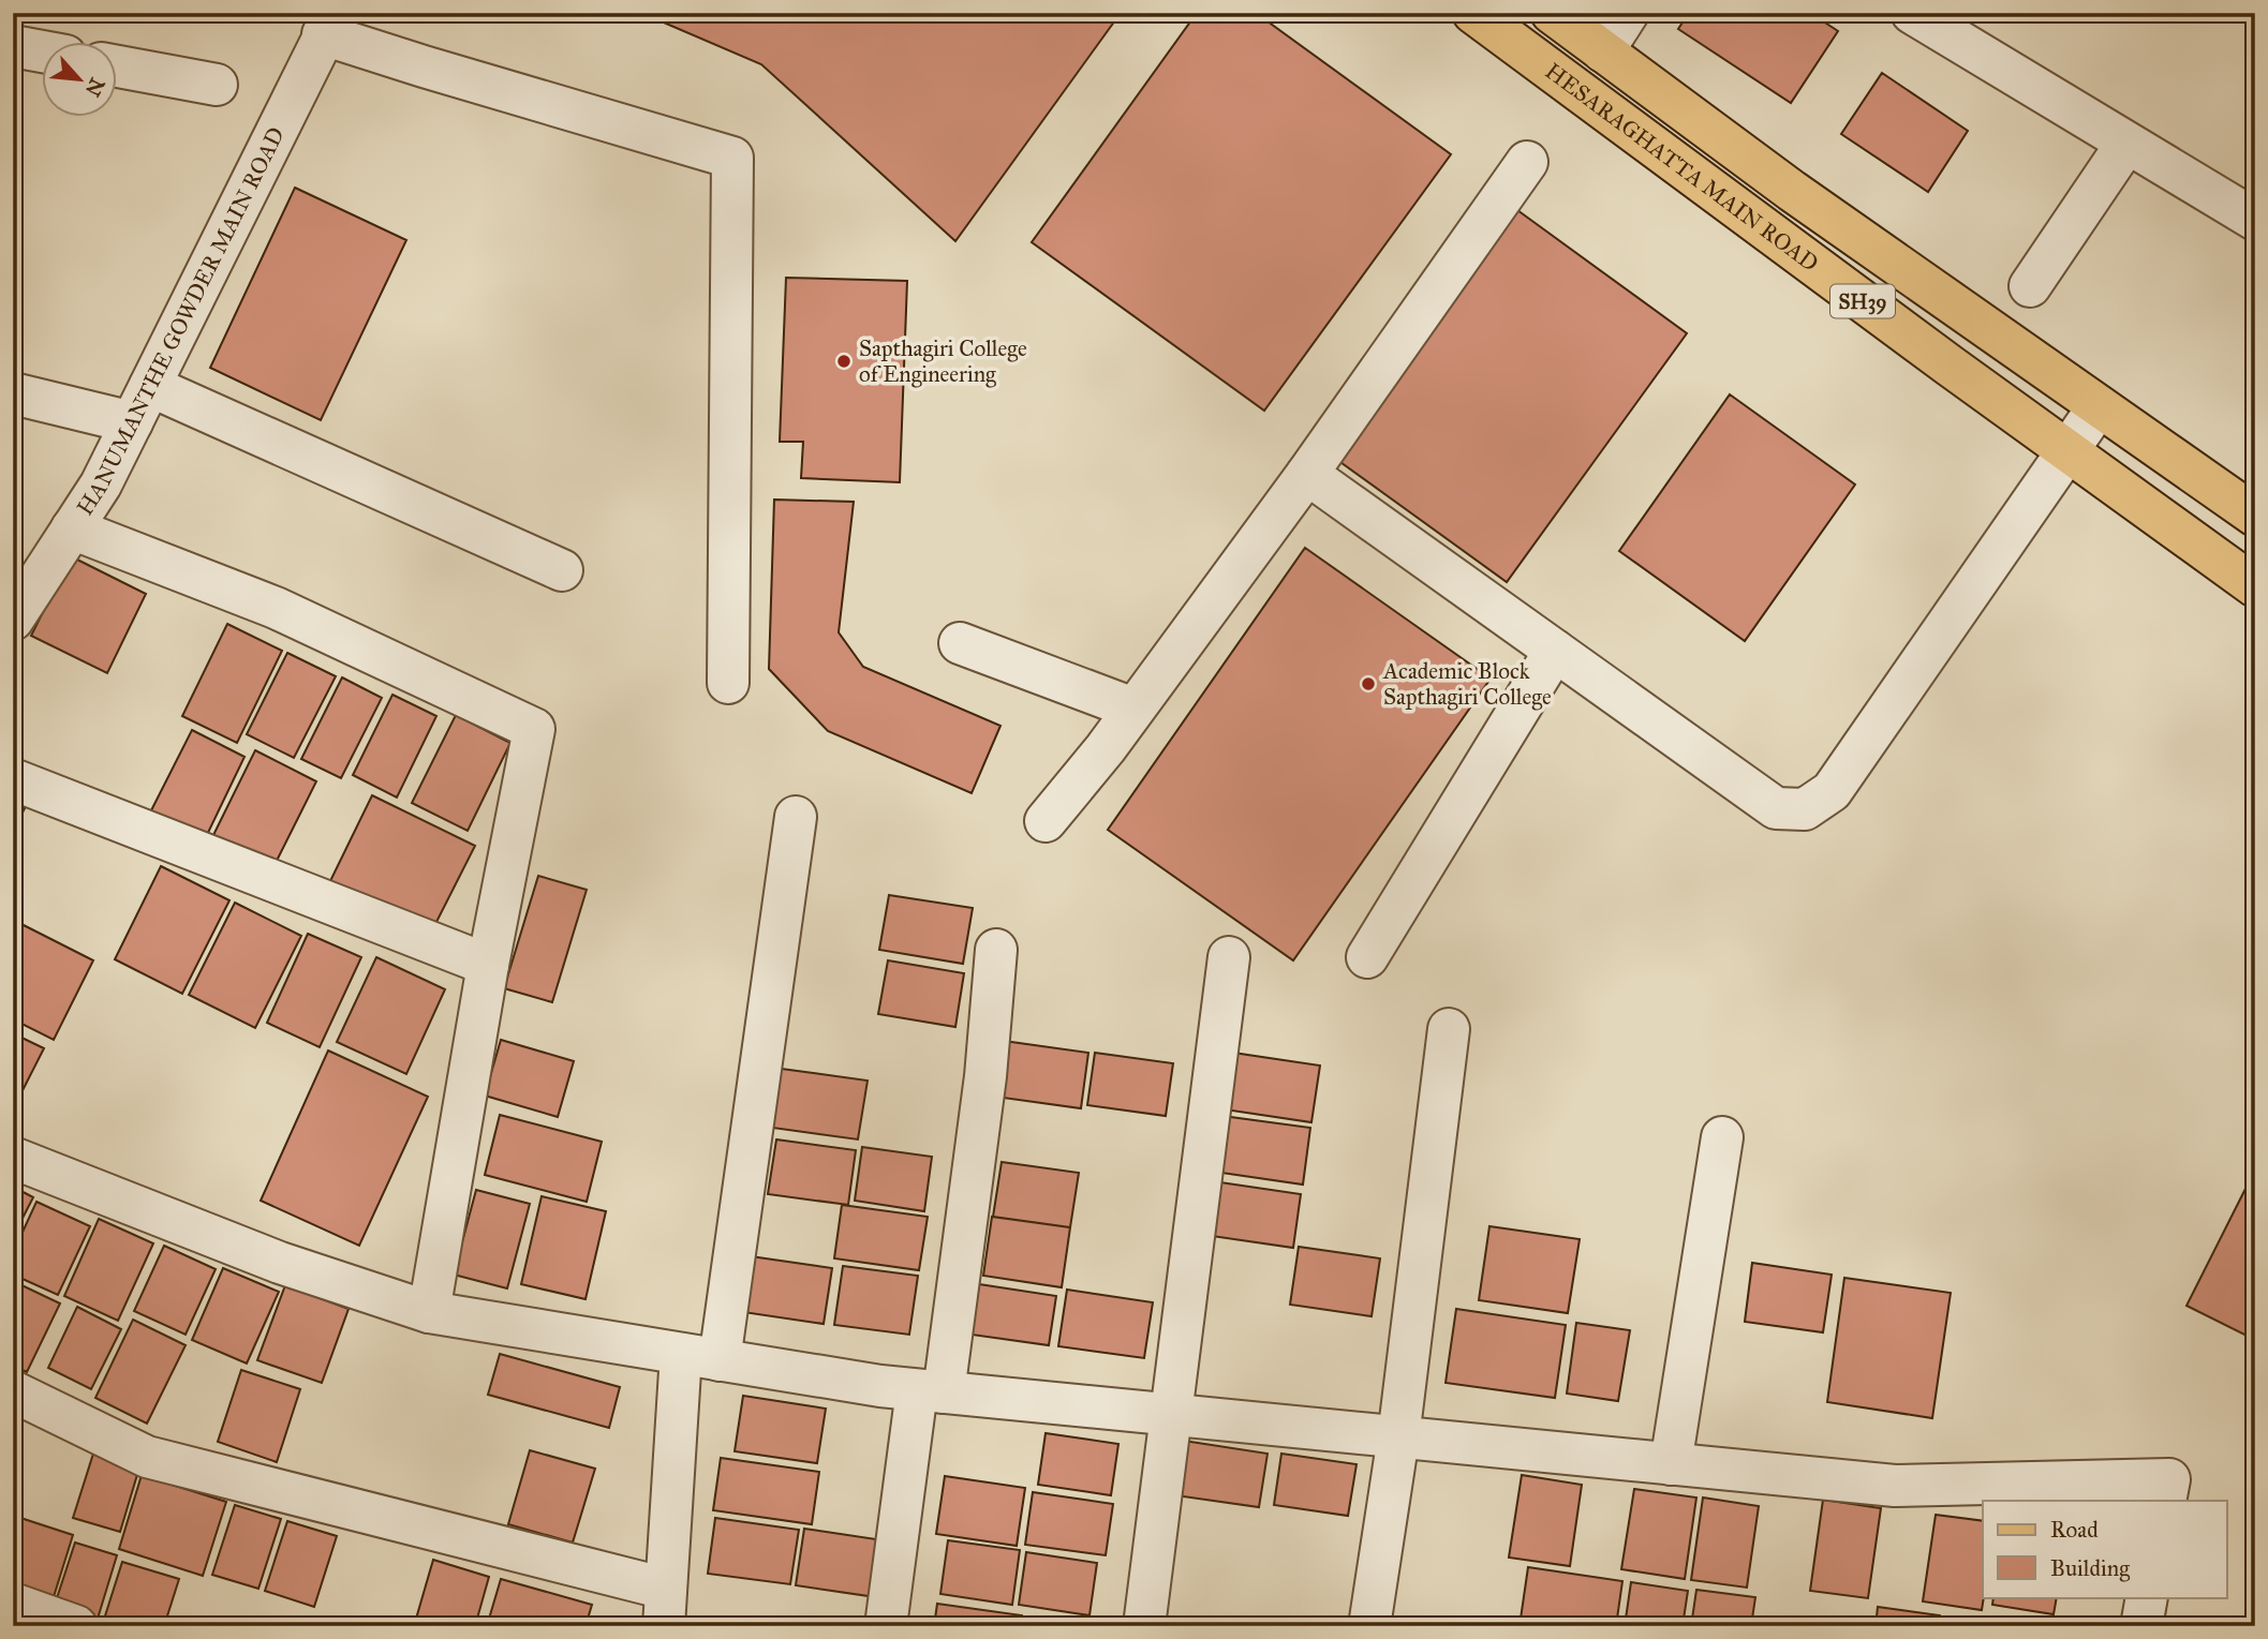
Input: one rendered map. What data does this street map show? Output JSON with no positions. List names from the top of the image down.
{
  "streets": {
    "main road": ["HESARAGHATTA MAIN ROAD", "SH39"],
    "street": ["HANUMANTHE GOWDER MAIN ROAD"]
  },
  "places": ["Sapthagiri College of Engineering", "Academic Block Sapthagiri College"],
  "legend": ["Road", "Building"],
  "north": "bottom right"
}
